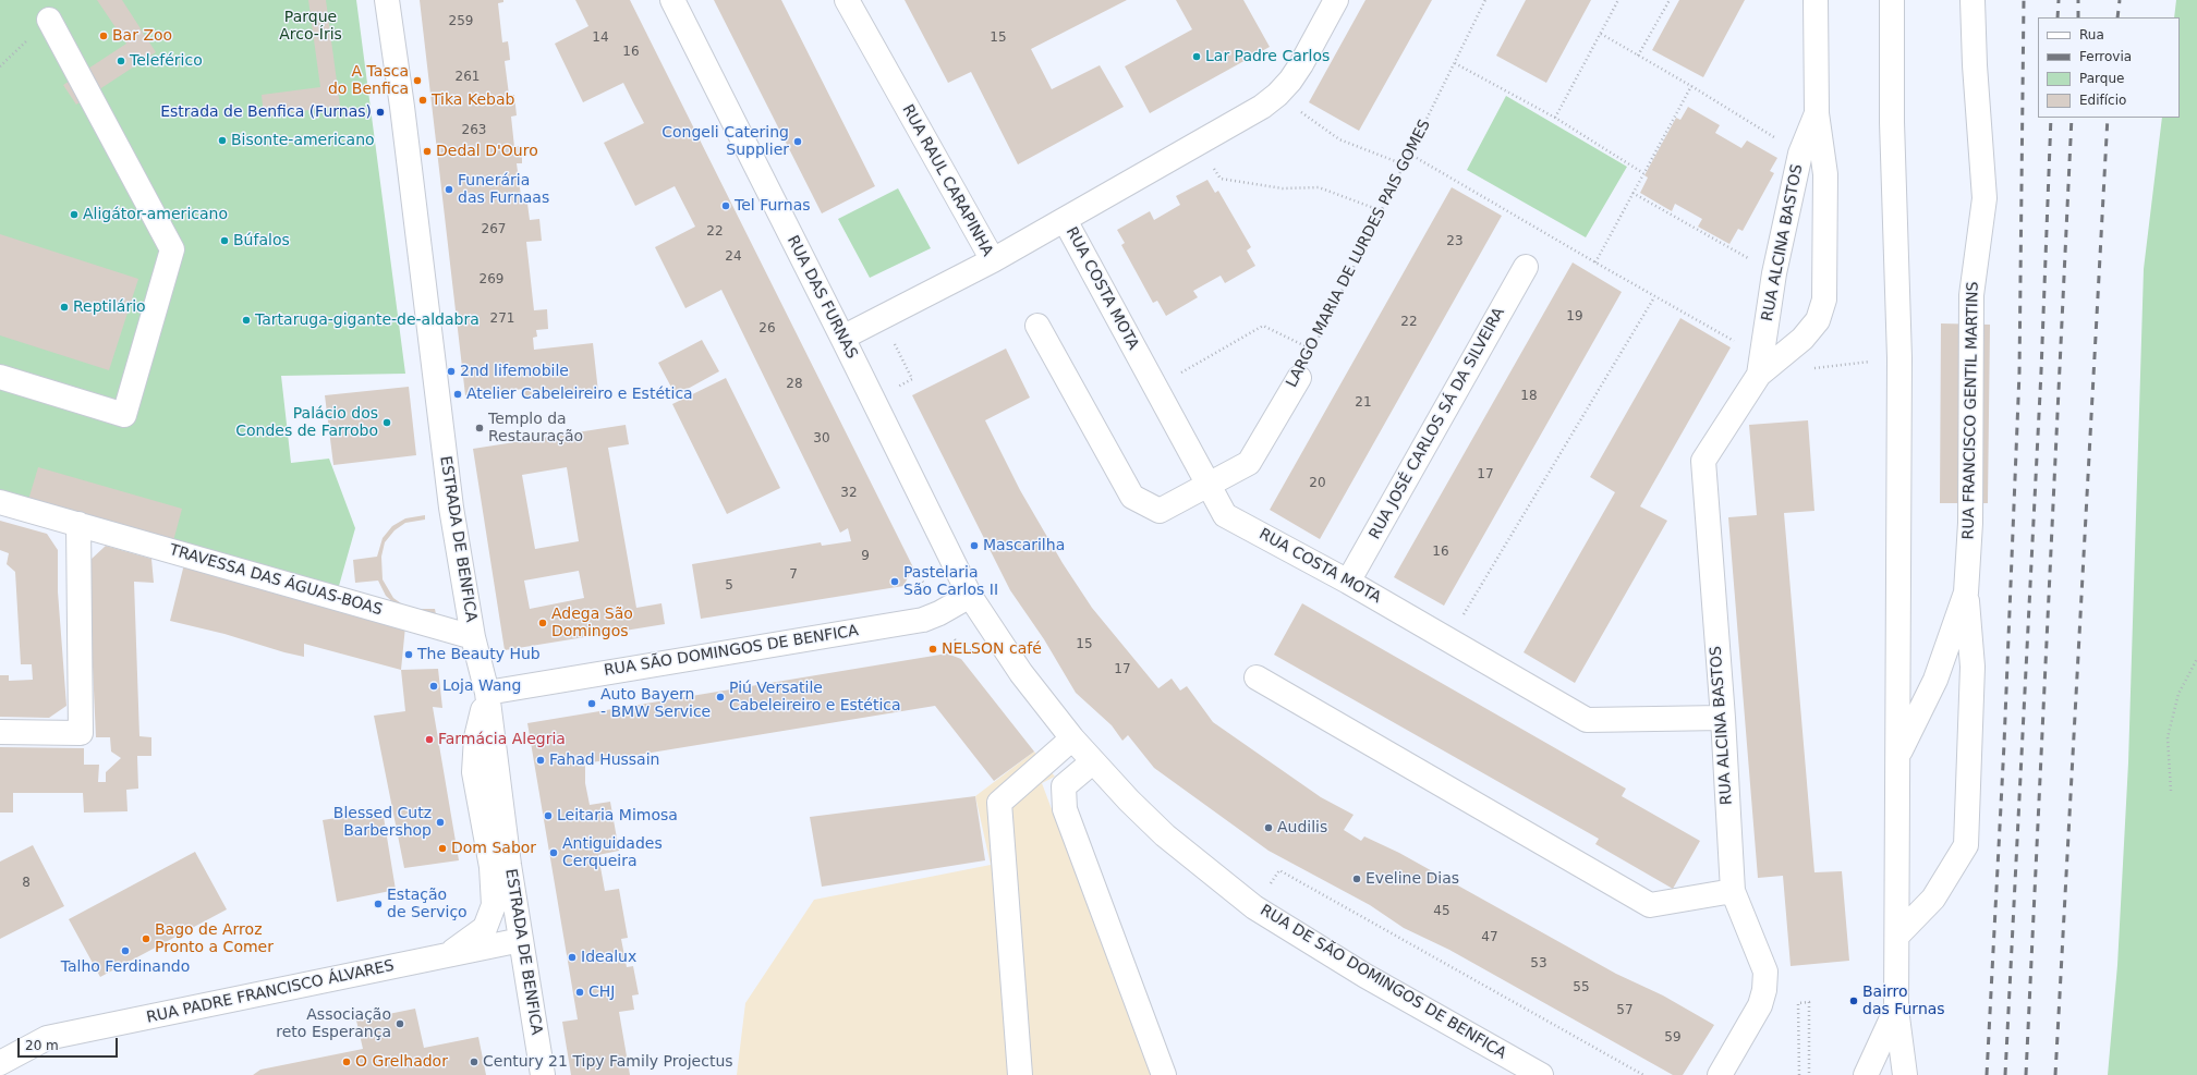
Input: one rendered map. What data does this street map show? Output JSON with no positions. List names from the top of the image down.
{
  "streets": {
    "street": [
      "RUA RAUL CARAPINHA",
      "RUA ALCINA BASTOS",
      "LARGO MARIA DE LURDES PAIS GOMES",
      "RUA COSTA MOTA",
      "RUA DAS FURNAS",
      "RUA FRANCISCO GENTIL MARTINS",
      "RUA JOSÉ CARLOS SÁ DA SILVEIRA",
      "ESTRADA DE BENFICA",
      "TRAVESSA DAS ÁGUAS-BOAS",
      "RUA SÃO DOMINGOS DE BENFICA",
      "RUA DE SÃO DOMINGOS DE BENFICA",
      "RUA PADRE FRANCISCO ÁLVARES"
    ]
  },
  "crossings": [
    ["RUA RAUL CARAPINHA", "RUA DAS FURNAS"],
    ["RUA ALCINA BASTOS", "RUA COSTA MOTA"],
    ["LARGO MARIA DE LURDES PAIS GOMES", "RUA COSTA MOTA"],
    ["RUA COSTA MOTA", "RUA JOSÉ CARLOS SÁ DA SILVEIRA"],
    ["RUA DAS FURNAS", "RUA SÃO DOMINGOS DE BENFICA"],
    ["RUA DAS FURNAS", "RUA DE SÃO DOMINGOS DE BENFICA"],
    ["ESTRADA DE BENFICA", "TRAVESSA DAS ÁGUAS-BOAS"],
    ["ESTRADA DE BENFICA", "RUA SÃO DOMINGOS DE BENFICA"],
    ["ESTRADA DE BENFICA", "RUA PADRE FRANCISCO ÁLVARES"],
    ["RUA SÃO DOMINGOS DE BENFICA", "RUA DE SÃO DOMINGOS DE BENFICA"]
  ],
  "parks": ["Parque Arco-Íris"],
  "places": [
    "Bar Zoo",
    "Lar Padre Carlos",
    "Teleférico",
    "A Tasca do Benfica",
    "Tika Kebab",
    "Estrada de Benfica (Furnas)",
    "Bisonte-americano",
    "Congeli Catering Supplier",
    "Dedal D'Ouro",
    "Funerária das Furnaas",
    "Tel Furnas",
    "Aligátor-americano",
    "Búfalos",
    "Reptilário",
    "Tartaruga-gigante-de-aldabra",
    "2nd lifemobile",
    "Atelier Cabeleireiro e Estética",
    "Palácio dos Condes de Farrobo",
    "Templo da Restauração",
    "Mascarilha",
    "Pastelaria São Carlos II",
    "Adega São Domingos",
    "NELSON café",
    "The Beauty Hub",
    "Loja Wang",
    "Piú Versatile Cabeleireiro e Estética",
    "Auto Bayern - BMW Service",
    "Farmácia Alegria",
    "Fahad Hussain",
    "Leitaria Mimosa",
    "Blessed Cutz Barbershop",
    "Audilis",
    "Dom Sabor",
    "Antiguidades Cerqueira",
    "Eveline Dias",
    "Estação de Serviço",
    "Bago de Arroz Pronto a Comer",
    "Talho Ferdinando",
    "Idealux",
    "CHJ",
    "Bairro das Furnas",
    "Associação reto Esperança",
    "O Grelhador",
    "Century 21 Tipy Family Projectus"
  ],
  "house_numbers": [
    "259",
    "14",
    "15",
    "16",
    "261",
    "263",
    "267",
    "22",
    "23",
    "24",
    "269",
    "19",
    "271",
    "22",
    "26",
    "28",
    "18",
    "21",
    "30",
    "17",
    "20",
    "32",
    "16",
    "9",
    "7",
    "5",
    "15",
    "17",
    "8",
    "45",
    "47",
    "53",
    "55",
    "57",
    "59"
  ],
  "legend": [
    "Rua",
    "Ferrovia",
    "Parque",
    "Edifício"
  ],
  "scale_bar": "20 m"
}
